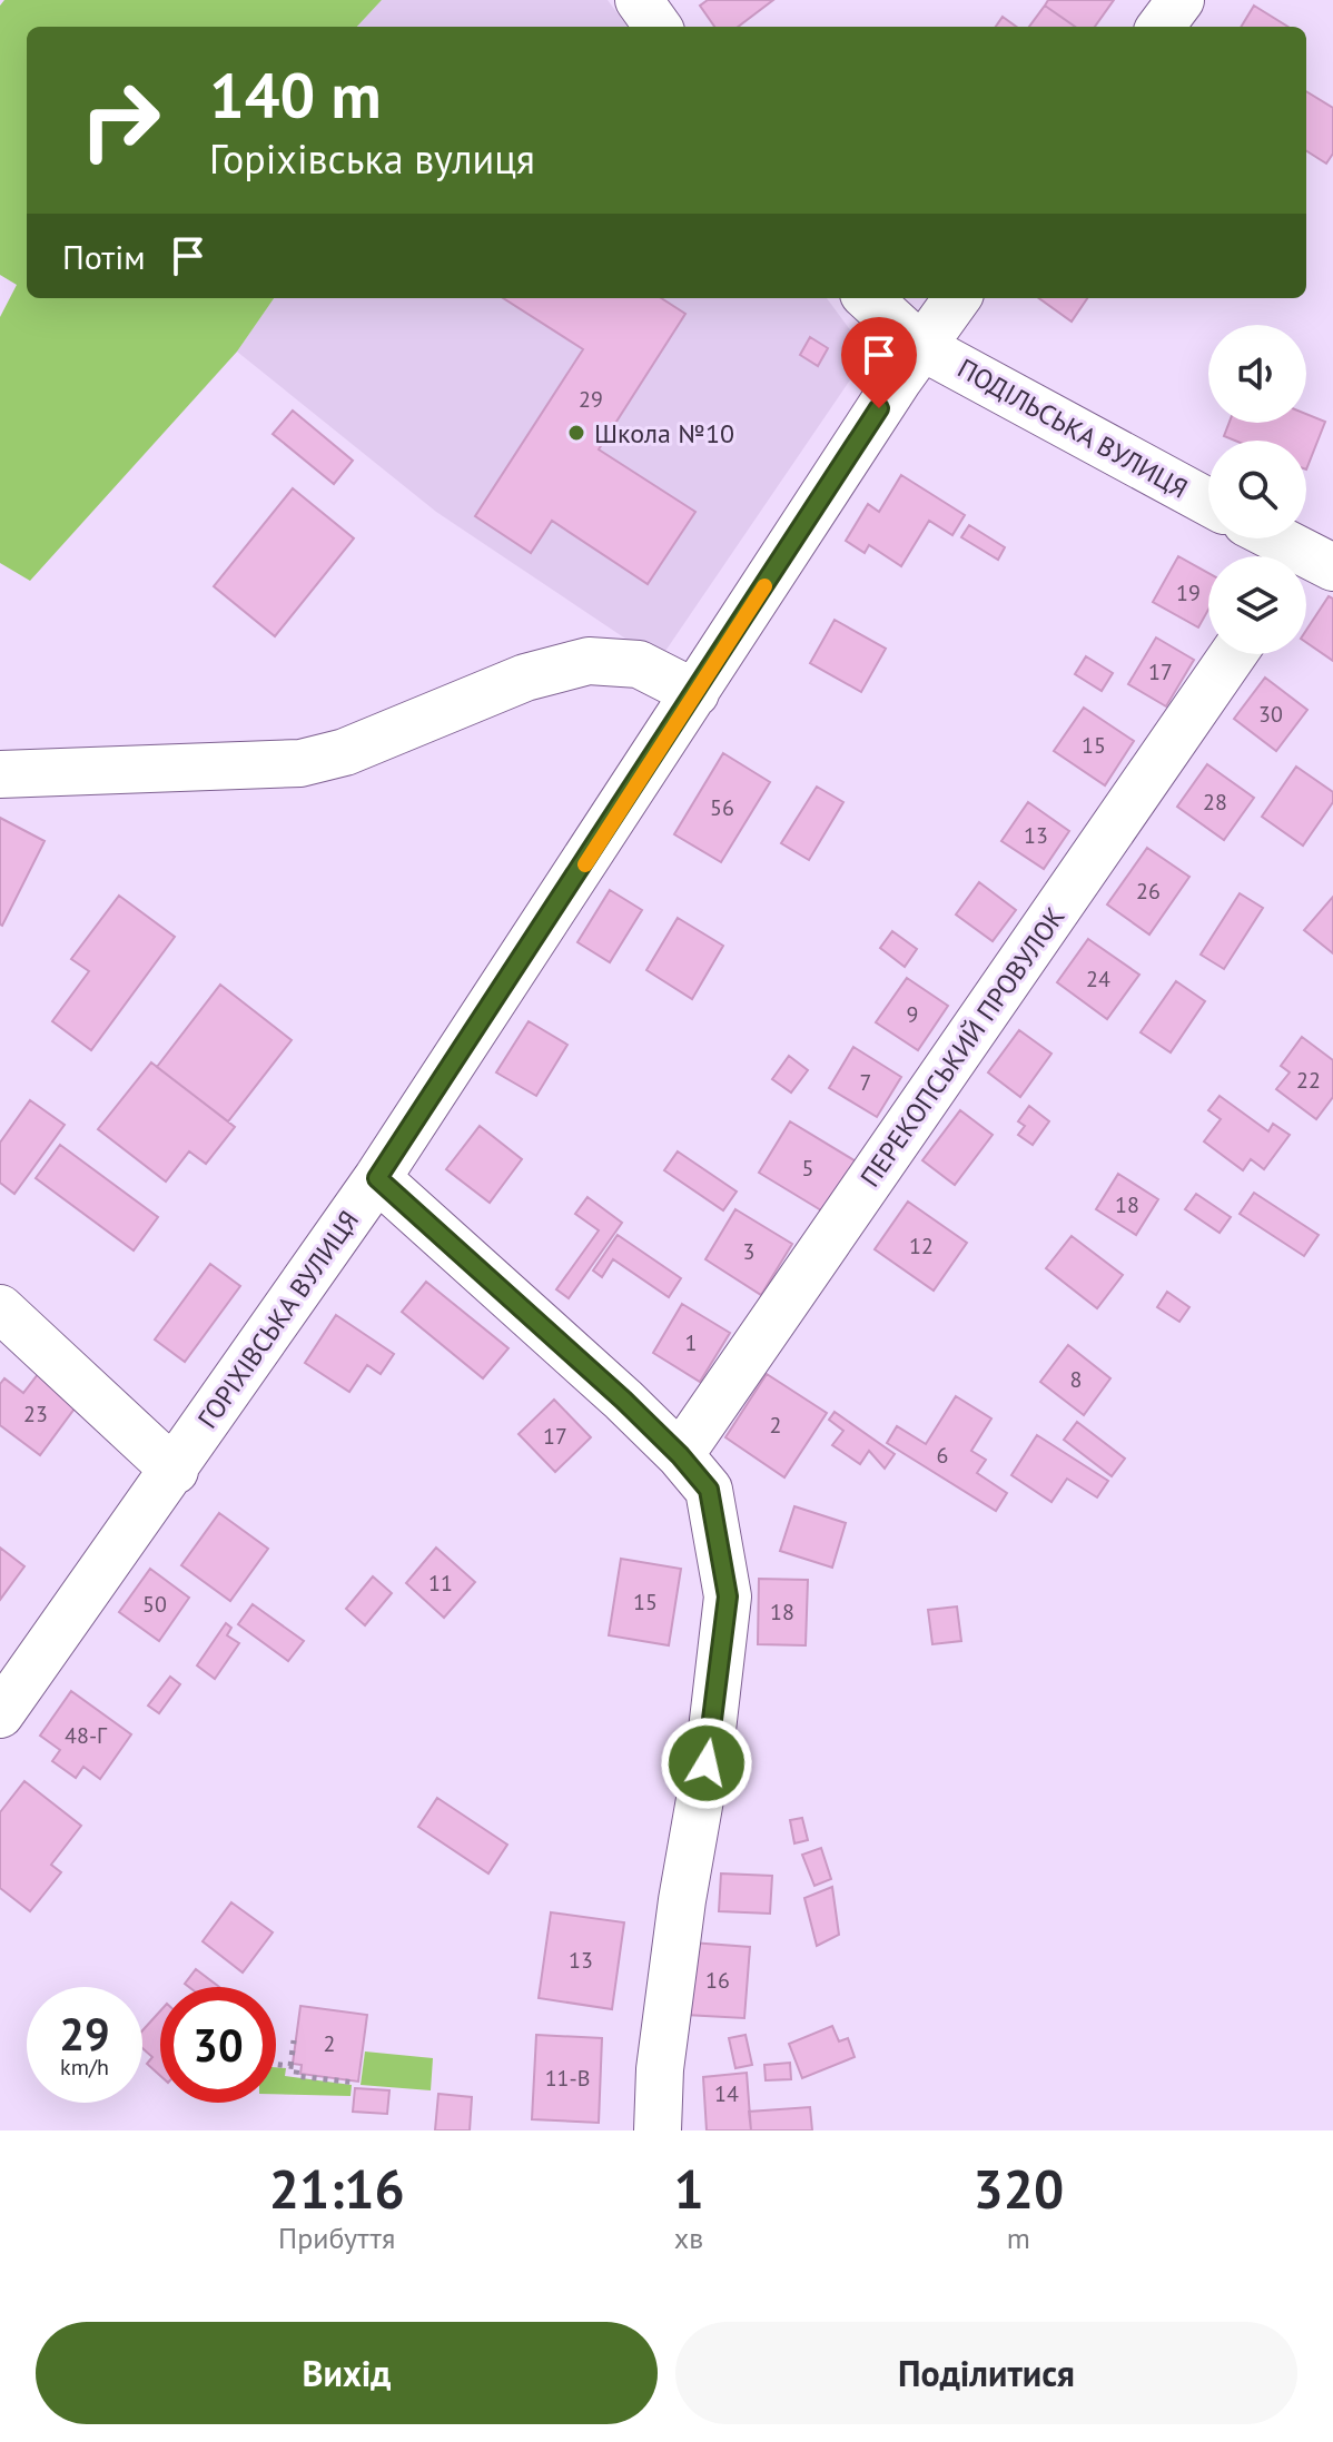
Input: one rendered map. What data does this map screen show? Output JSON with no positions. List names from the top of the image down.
{
  "streets": {
    "street": ["ПОДІЛЬСЬКА ВУЛИЦЯ", "ПЕРЕКОПСЬКИЙ ПРОВУЛОК", "ГОРІХІВСЬКА ВУЛИЦЯ"]
  },
  "crossings": [
    ["ПОДІЛЬСЬКА ВУЛИЦЯ", "ГОРІХІВСЬКА ВУЛИЦЯ"]
  ],
  "places": ["Школа №10"],
  "house_numbers": [
    "29",
    "19",
    "17",
    "30",
    "15",
    "28",
    "56",
    "13",
    "26",
    "24",
    "9",
    "22",
    "7",
    "5",
    "18",
    "12",
    "3",
    "1",
    "8",
    "23",
    "2",
    "17",
    "6",
    "11",
    "15",
    "50",
    "18",
    "48-Г",
    "13",
    "16",
    "2",
    "11-В",
    "14"
  ],
  "page": {
    "turn": ["140 m", "Горіхівська вулиця"],
    "then": "Потім",
    "speed": "29 km/h",
    "limit": "30",
    "eta": [
      "21:16",
      "Прибуття",
      "1",
      "хв",
      "320",
      "m"
    ],
    "buttons": ["Вихід", "Поділитися"]
  }
}
